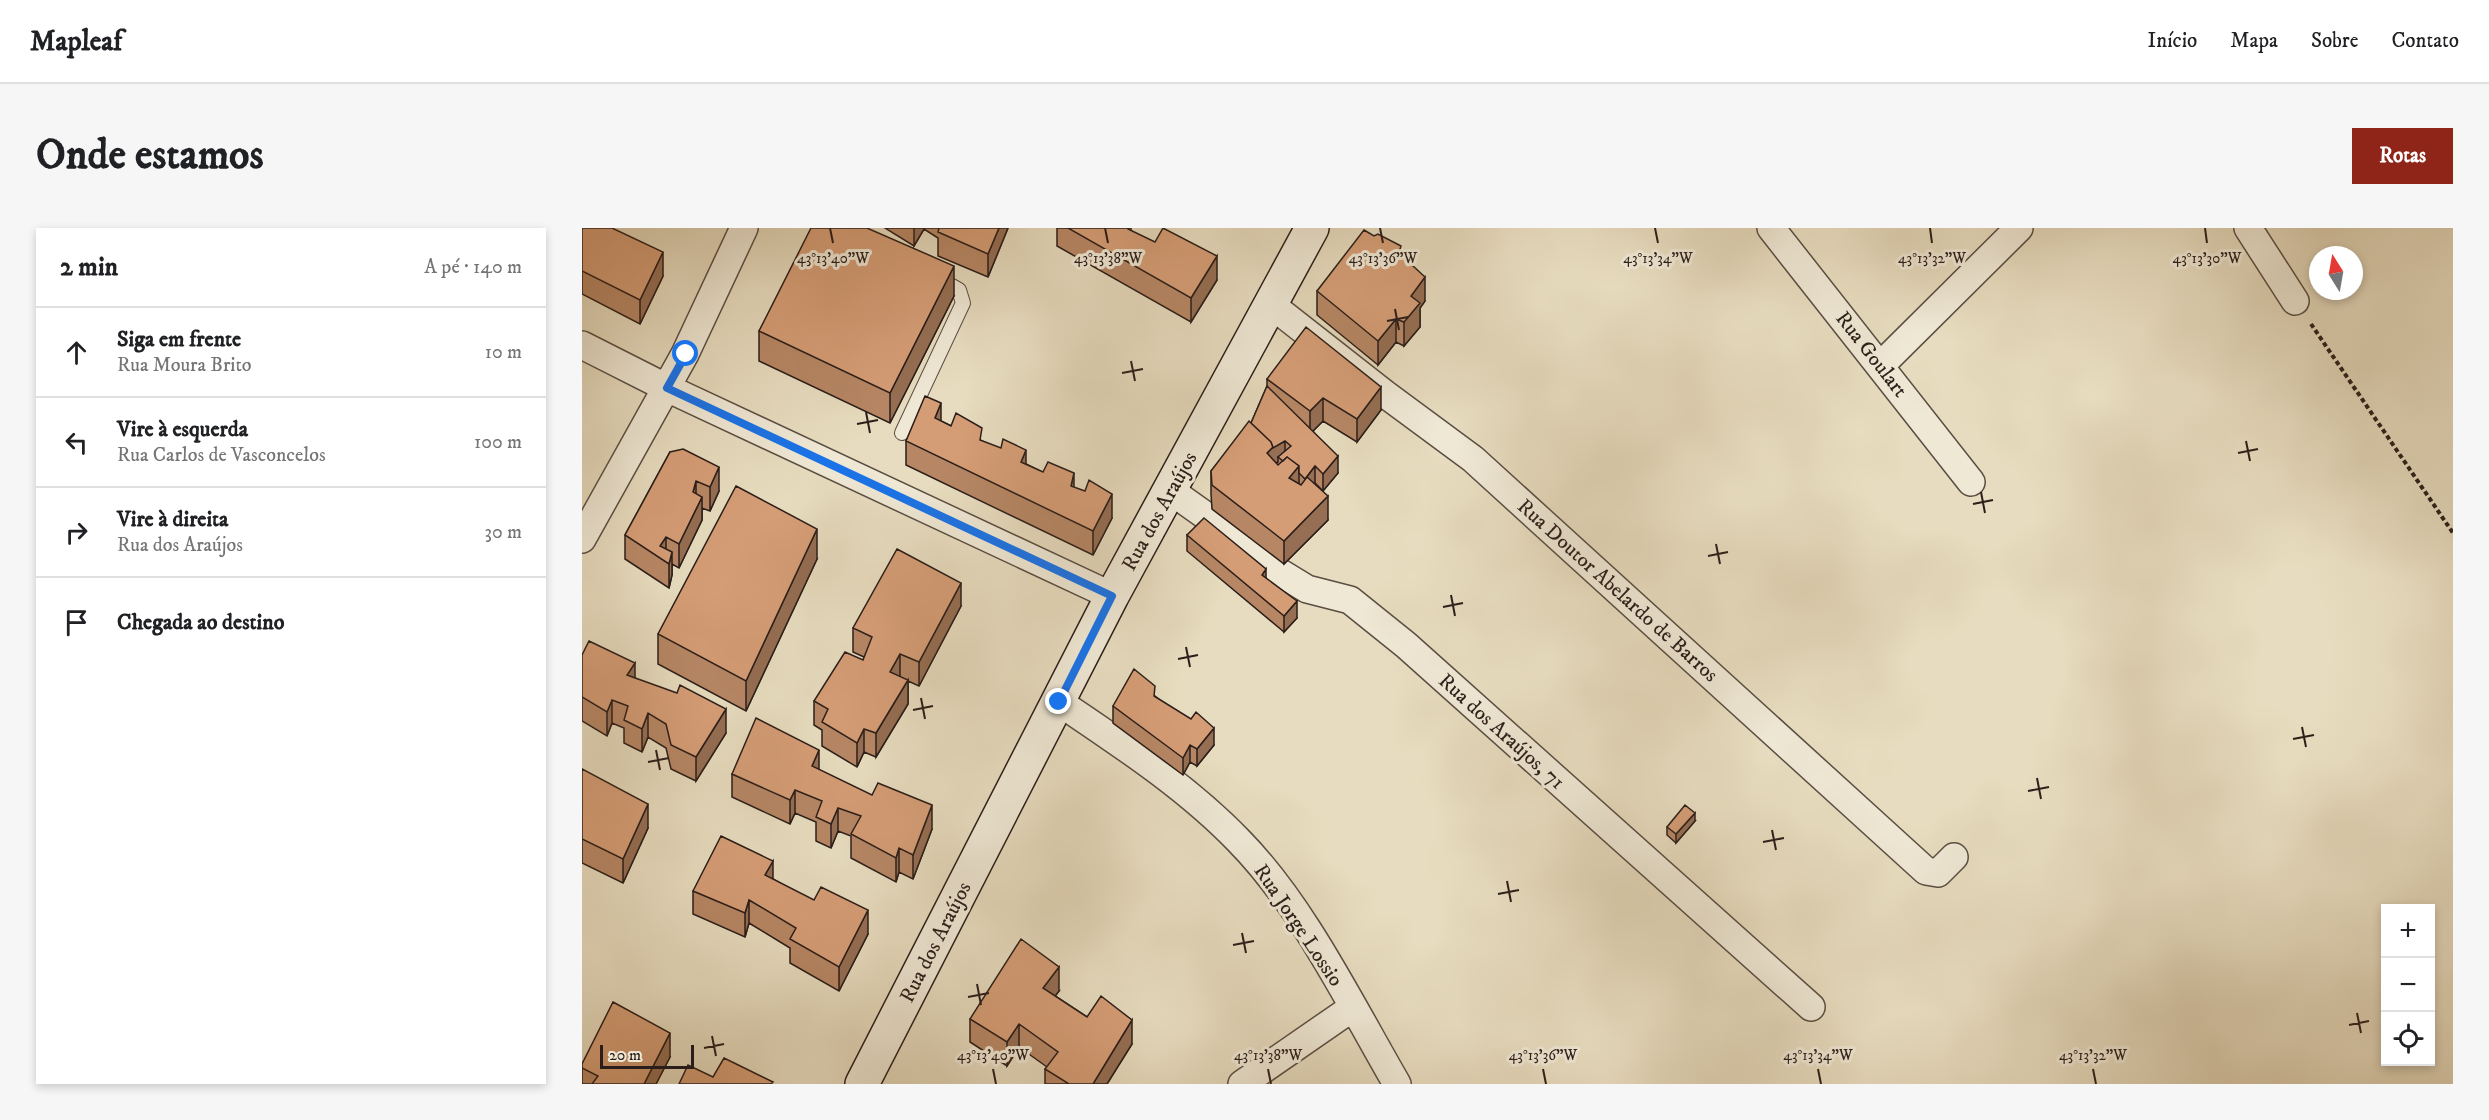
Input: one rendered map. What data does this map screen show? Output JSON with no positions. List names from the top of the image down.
{
  "streets": {
    "street": [
      "Rua Goulart",
      "Rua dos Araújos",
      "Rua Doutor Abelardo de Barros",
      "Rua dos Araújos, 71",
      "Rua Jorge Lossio"
    ]
  },
  "crossings": [
    ["Rua dos Araújos", "Rua Doutor Abelardo de Barros"],
    ["Rua dos Araújos", "Rua dos Araújos, 71"],
    ["Rua dos Araújos", "Rua Jorge Lossio"]
  ],
  "scale_bar": "20 m",
  "north": "top",
  "page": {
    "header": "Mapleaf",
    "nav": [
      "Início",
      "Mapa",
      "Sobre",
      "Contato"
    ],
    "buttons": "Rotas",
    "title": "Onde estamos",
    "heading": ["2 min", "A pé · 140 m"],
    "list": [
      ["Siga em frente", "Rua Moura Brito", "10 m"],
      ["Vire à esquerda", "Rua Carlos de Vasconcelos", "100 m"],
      ["Vire à direita", "Rua dos Araújos", "30 m"],
      "Chegada ao destino"
    ],
    "map_buttons": ["+", "−"],
    "scale": "20 m"
  },
  "coordinates": [
    "43°13'40\"W",
    "43°13'38\"W",
    "43°13'36\"W",
    "43°13'34\"W",
    "43°13'32\"W",
    "43°13'30\"W"
  ]
}
